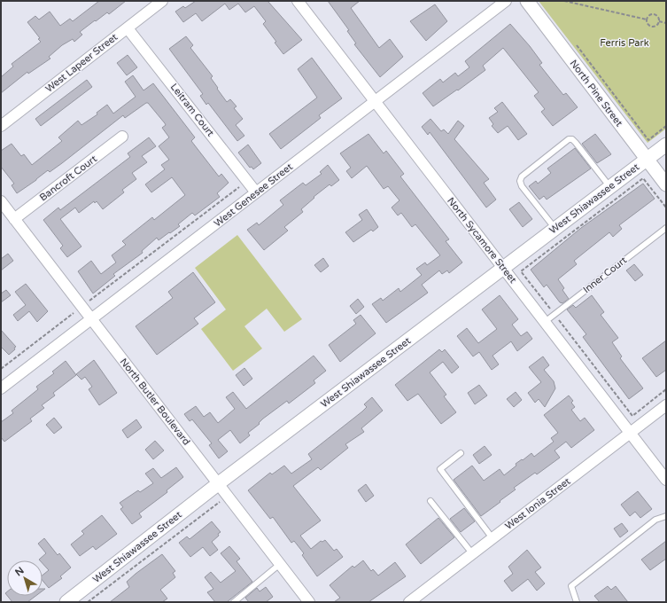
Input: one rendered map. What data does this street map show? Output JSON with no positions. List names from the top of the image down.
{
  "streets": {
    "street": [
      "West Lapeer Street",
      "North Pine Street",
      "Leitram Court",
      "Bancroft Court",
      "West Genesee Street",
      "West Shiawassee Street",
      "North Sycamore Street",
      "North Butler Boulevard",
      "West Ionia Street"
    ],
    "lane": ["Inner Court"]
  },
  "crossings": [
    ["West Lapeer Street", "Leitram Court"],
    ["North Pine Street", "West Shiawassee Street"],
    ["Leitram Court", "West Genesee Street"],
    ["Bancroft Court", "North Butler Boulevard"],
    ["West Genesee Street", "North Sycamore Street"],
    ["West Genesee Street", "North Butler Boulevard"],
    ["West Shiawassee Street", "North Sycamore Street"],
    ["West Shiawassee Street", "North Butler Boulevard"],
    ["North Sycamore Street", "Inner Court"],
    ["North Sycamore Street", "West Ionia Street"]
  ],
  "parks": ["Ferris Park"],
  "north": "top left"
}
